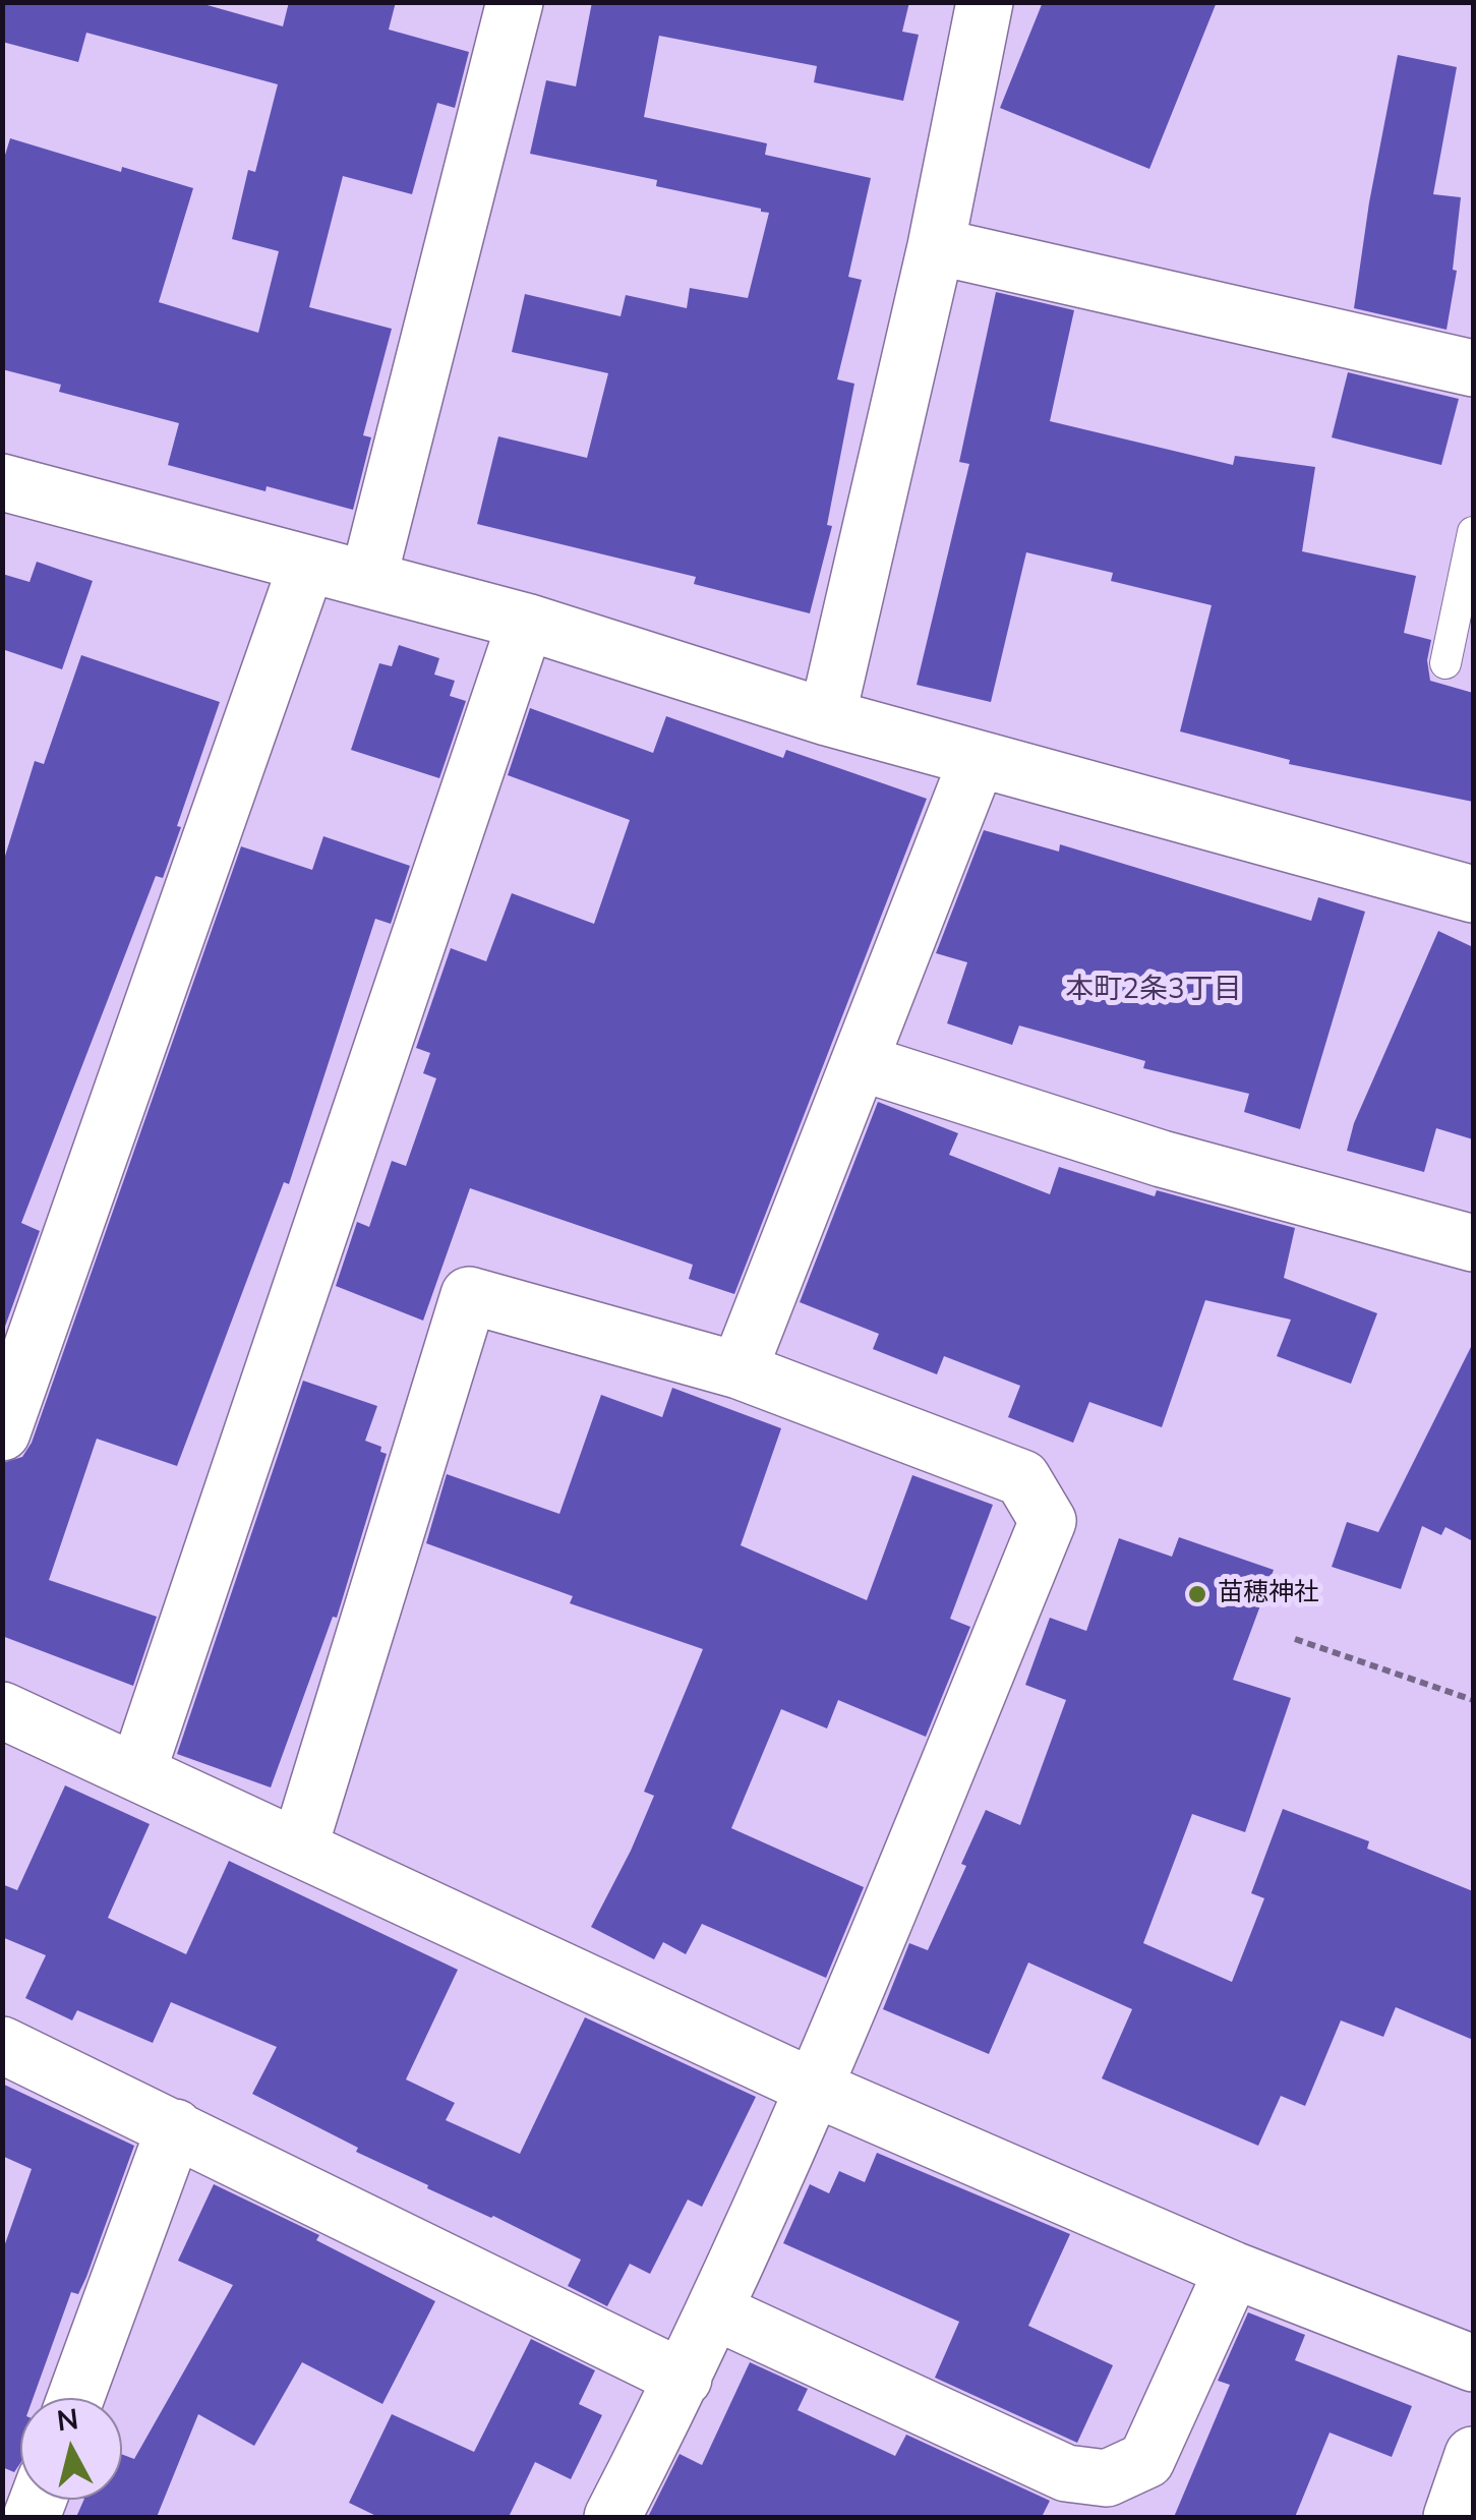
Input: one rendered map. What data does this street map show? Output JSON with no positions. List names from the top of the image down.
{
  "districts": ["本町2条3丁目"],
  "places": ["苗穂神社"],
  "north": "top"
}
